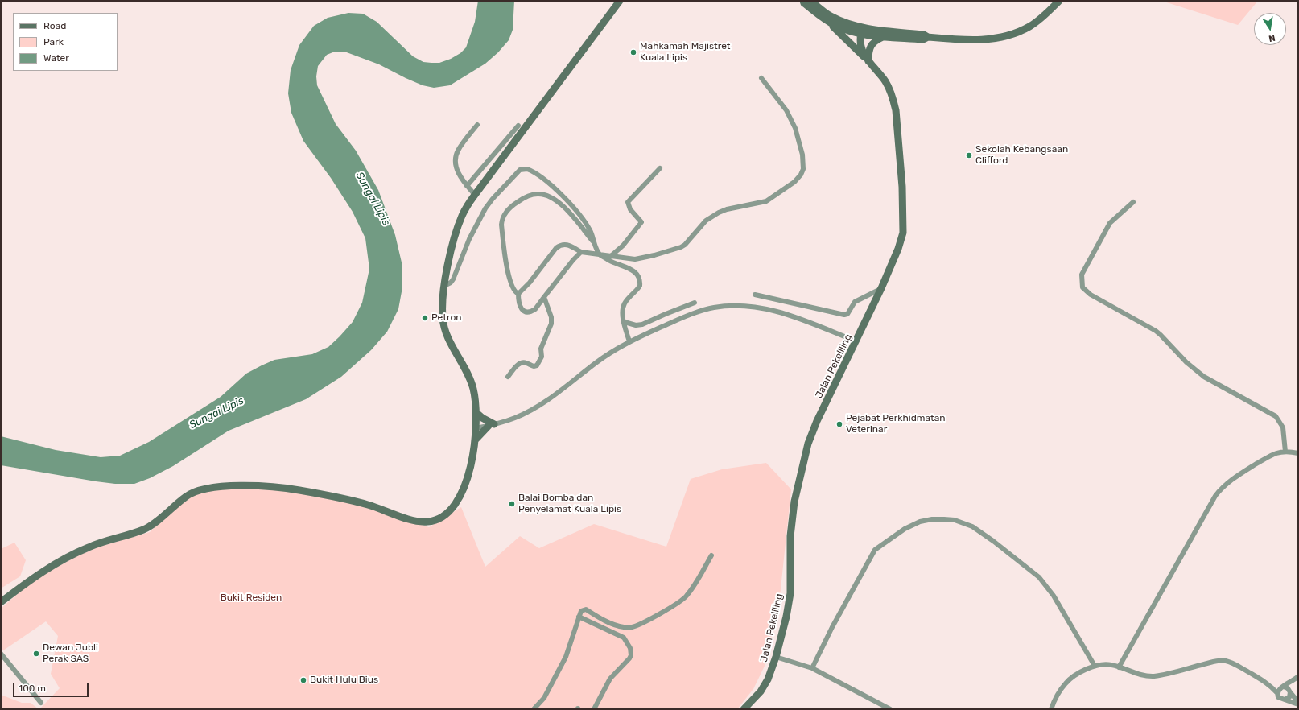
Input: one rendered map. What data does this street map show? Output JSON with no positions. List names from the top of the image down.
{
  "streets": {
    "street": ["Jalan Pekeliling"]
  },
  "water": ["Sungai Lipis"],
  "parks": ["Bukit Residen"],
  "places": [
    "Mahkamah Majistret Kuala Lipis",
    "Sekolah Kebangsaan Clifford",
    "Petron",
    "Pejabat Perkhidmatan Veterinar",
    "Balai Bomba dan Penyelamat Kuala Lipis",
    "Dewan Jubli Perak SAS",
    "Bukit Hulu Bius"
  ],
  "legend": ["Road", "Park", "Water"],
  "scale_bar": "100 m",
  "north": "bottom"
}
